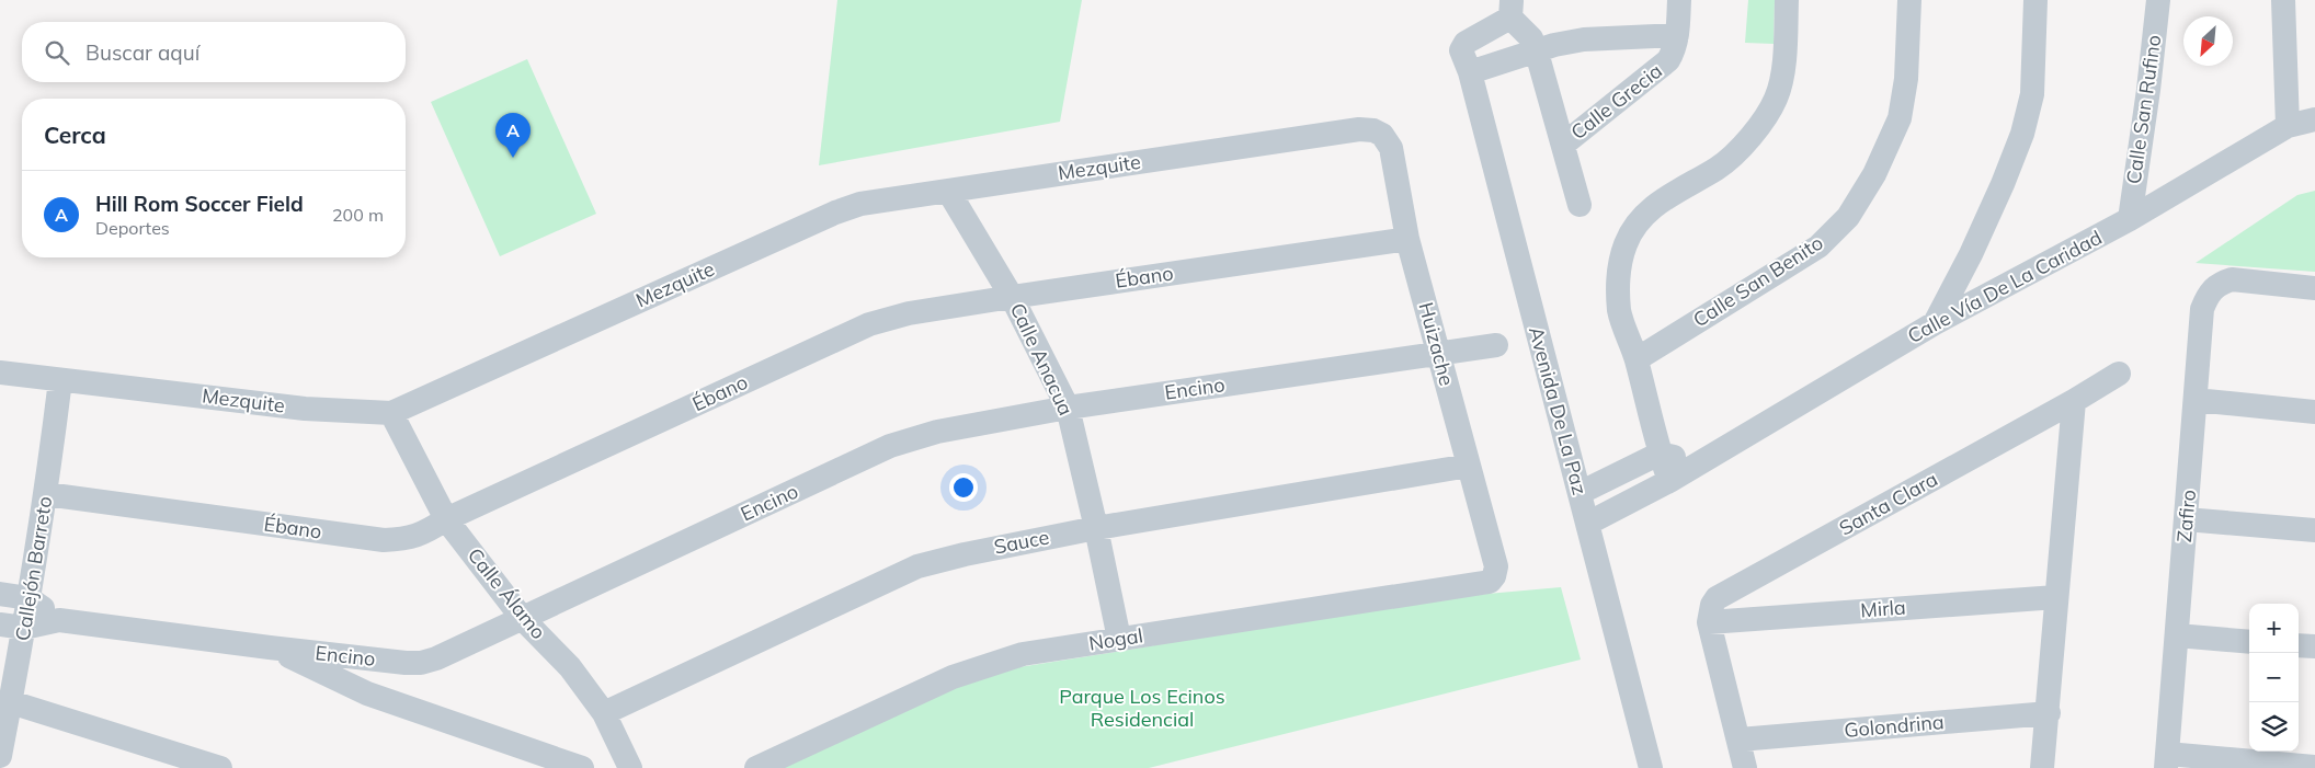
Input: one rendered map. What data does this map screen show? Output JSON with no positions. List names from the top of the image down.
{
  "streets": {
    "street": [
      "Calle Grecia",
      "Calle San Rufino",
      "Mezquite",
      "Ébano",
      "Calle San Benito",
      "Calle Vía De La Caridad",
      "Huizache",
      "Calle Anacua",
      "Encino",
      "Avenida De La Paz",
      "Santa Clara",
      "Zafiro",
      "Sauce",
      "Callejón Barreto",
      "Calle Álamo",
      "Mirla",
      "Nogal",
      "Golondrina"
    ]
  },
  "crossings": [
    ["Calle San Rufino", "Calle Vía De La Caridad"],
    ["Mezquite", "Huizache"],
    ["Mezquite", "Calle Anacua"],
    ["Mezquite", "Callejón Barreto"],
    ["Mezquite", "Calle Álamo"],
    ["Ébano", "Huizache"],
    ["Ébano", "Calle Anacua"],
    ["Ébano", "Callejón Barreto"],
    ["Ébano", "Calle Álamo"],
    ["Calle Vía De La Caridad", "Avenida De La Paz"],
    ["Huizache", "Encino"],
    ["Huizache", "Sauce"],
    ["Huizache", "Nogal"],
    ["Calle Anacua", "Encino"],
    ["Calle Anacua", "Sauce"],
    ["Calle Anacua", "Nogal"],
    ["Encino", "Callejón Barreto"],
    ["Encino", "Calle Álamo"],
    ["Santa Clara", "Mirla"],
    ["Sauce", "Calle Álamo"]
  ],
  "parks": ["Parque Los Ecinos Residencial"],
  "north": "bottom left",
  "page": {
    "search": "Buscar aquí",
    "heading": "Cerca",
    "pins": "A",
    "list": [
      {
        "mark": "A",
        "name": "Hill Rom Soccer Field",
        "note": "Deportes",
        "value": "200 m"
      }
    ],
    "map_buttons": ["+", "−"]
  }
}
